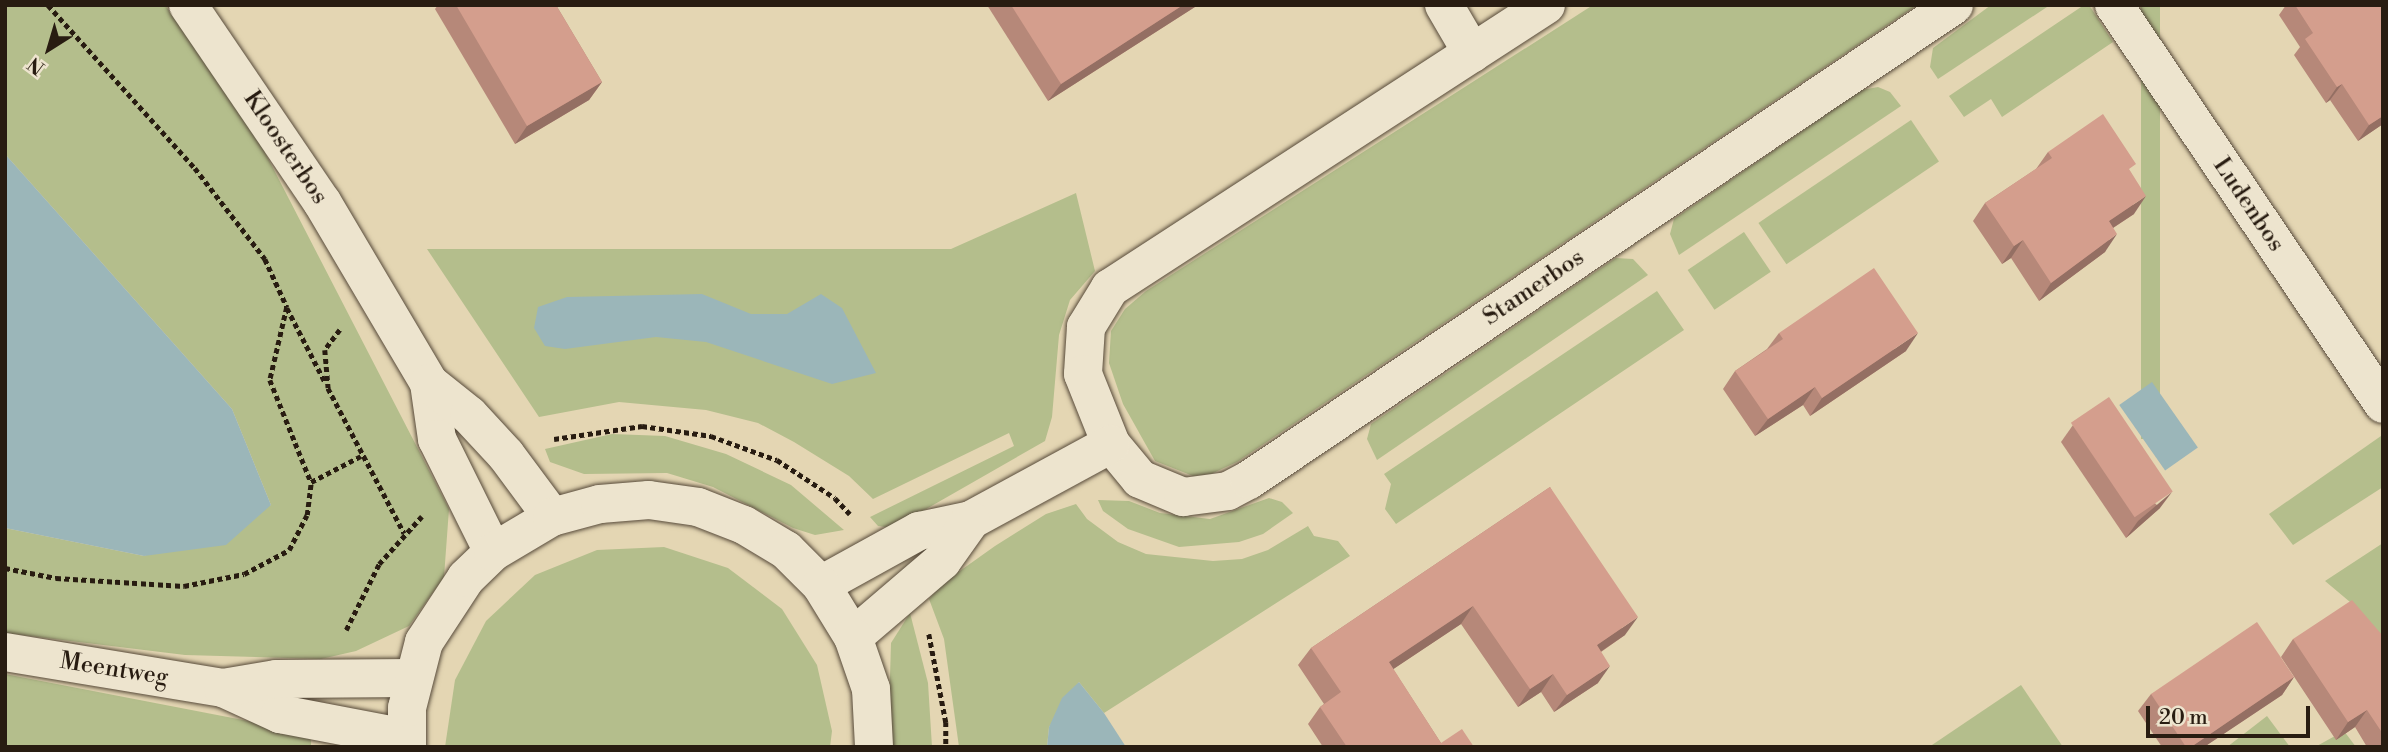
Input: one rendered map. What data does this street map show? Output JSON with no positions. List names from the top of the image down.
{
  "streets": {
    "street": [
      "Kloosterbos",
      "Ludenbos",
      "Stamerbos",
      "Meentweg"
    ]
  },
  "scale_bar": "20 m",
  "north": "bottom left"
}
